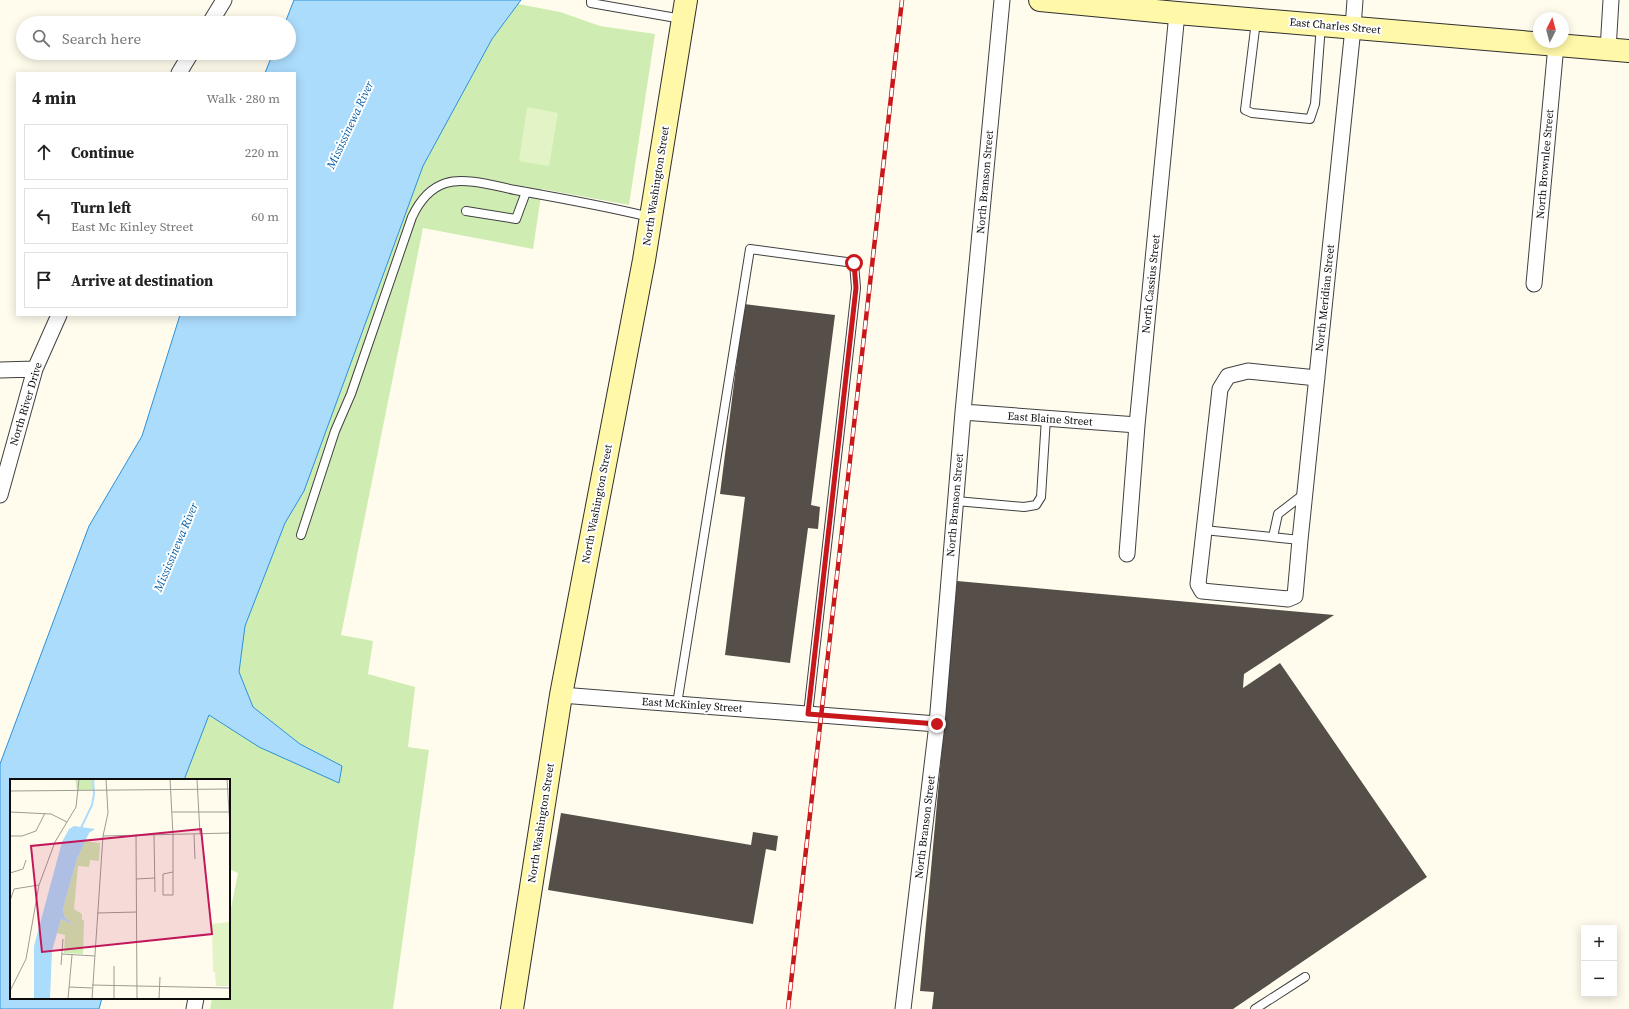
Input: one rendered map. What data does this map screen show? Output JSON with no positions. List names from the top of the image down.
{
  "streets": {
    "street": [
      "East Charles Street",
      "North Brownlee Street",
      "North Branson Street",
      "North Washington Street",
      "North Cassius Street",
      "North Meridian Street",
      "North River Drive",
      "East Blaine Street",
      "East McKinley Street"
    ]
  },
  "crossings": [
    ["East Charles Street", "North Cassius Street"],
    ["East Charles Street", "North Meridian Street"],
    ["North Branson Street", "East Blaine Street"],
    ["North Branson Street", "East McKinley Street"],
    ["North Washington Street", "East McKinley Street"],
    ["North Cassius Street", "East Blaine Street"]
  ],
  "water": ["Mississinewa River"],
  "north": "top",
  "page": {
    "search": "Search here",
    "heading": ["4 min", "Walk · 280 m"],
    "list": [
      ["Continue", "220 m"],
      ["Turn left", "East Mc Kinley Street", "60 m"],
      "Arrive at destination"
    ],
    "map_buttons": ["+", "−"]
  }
}
